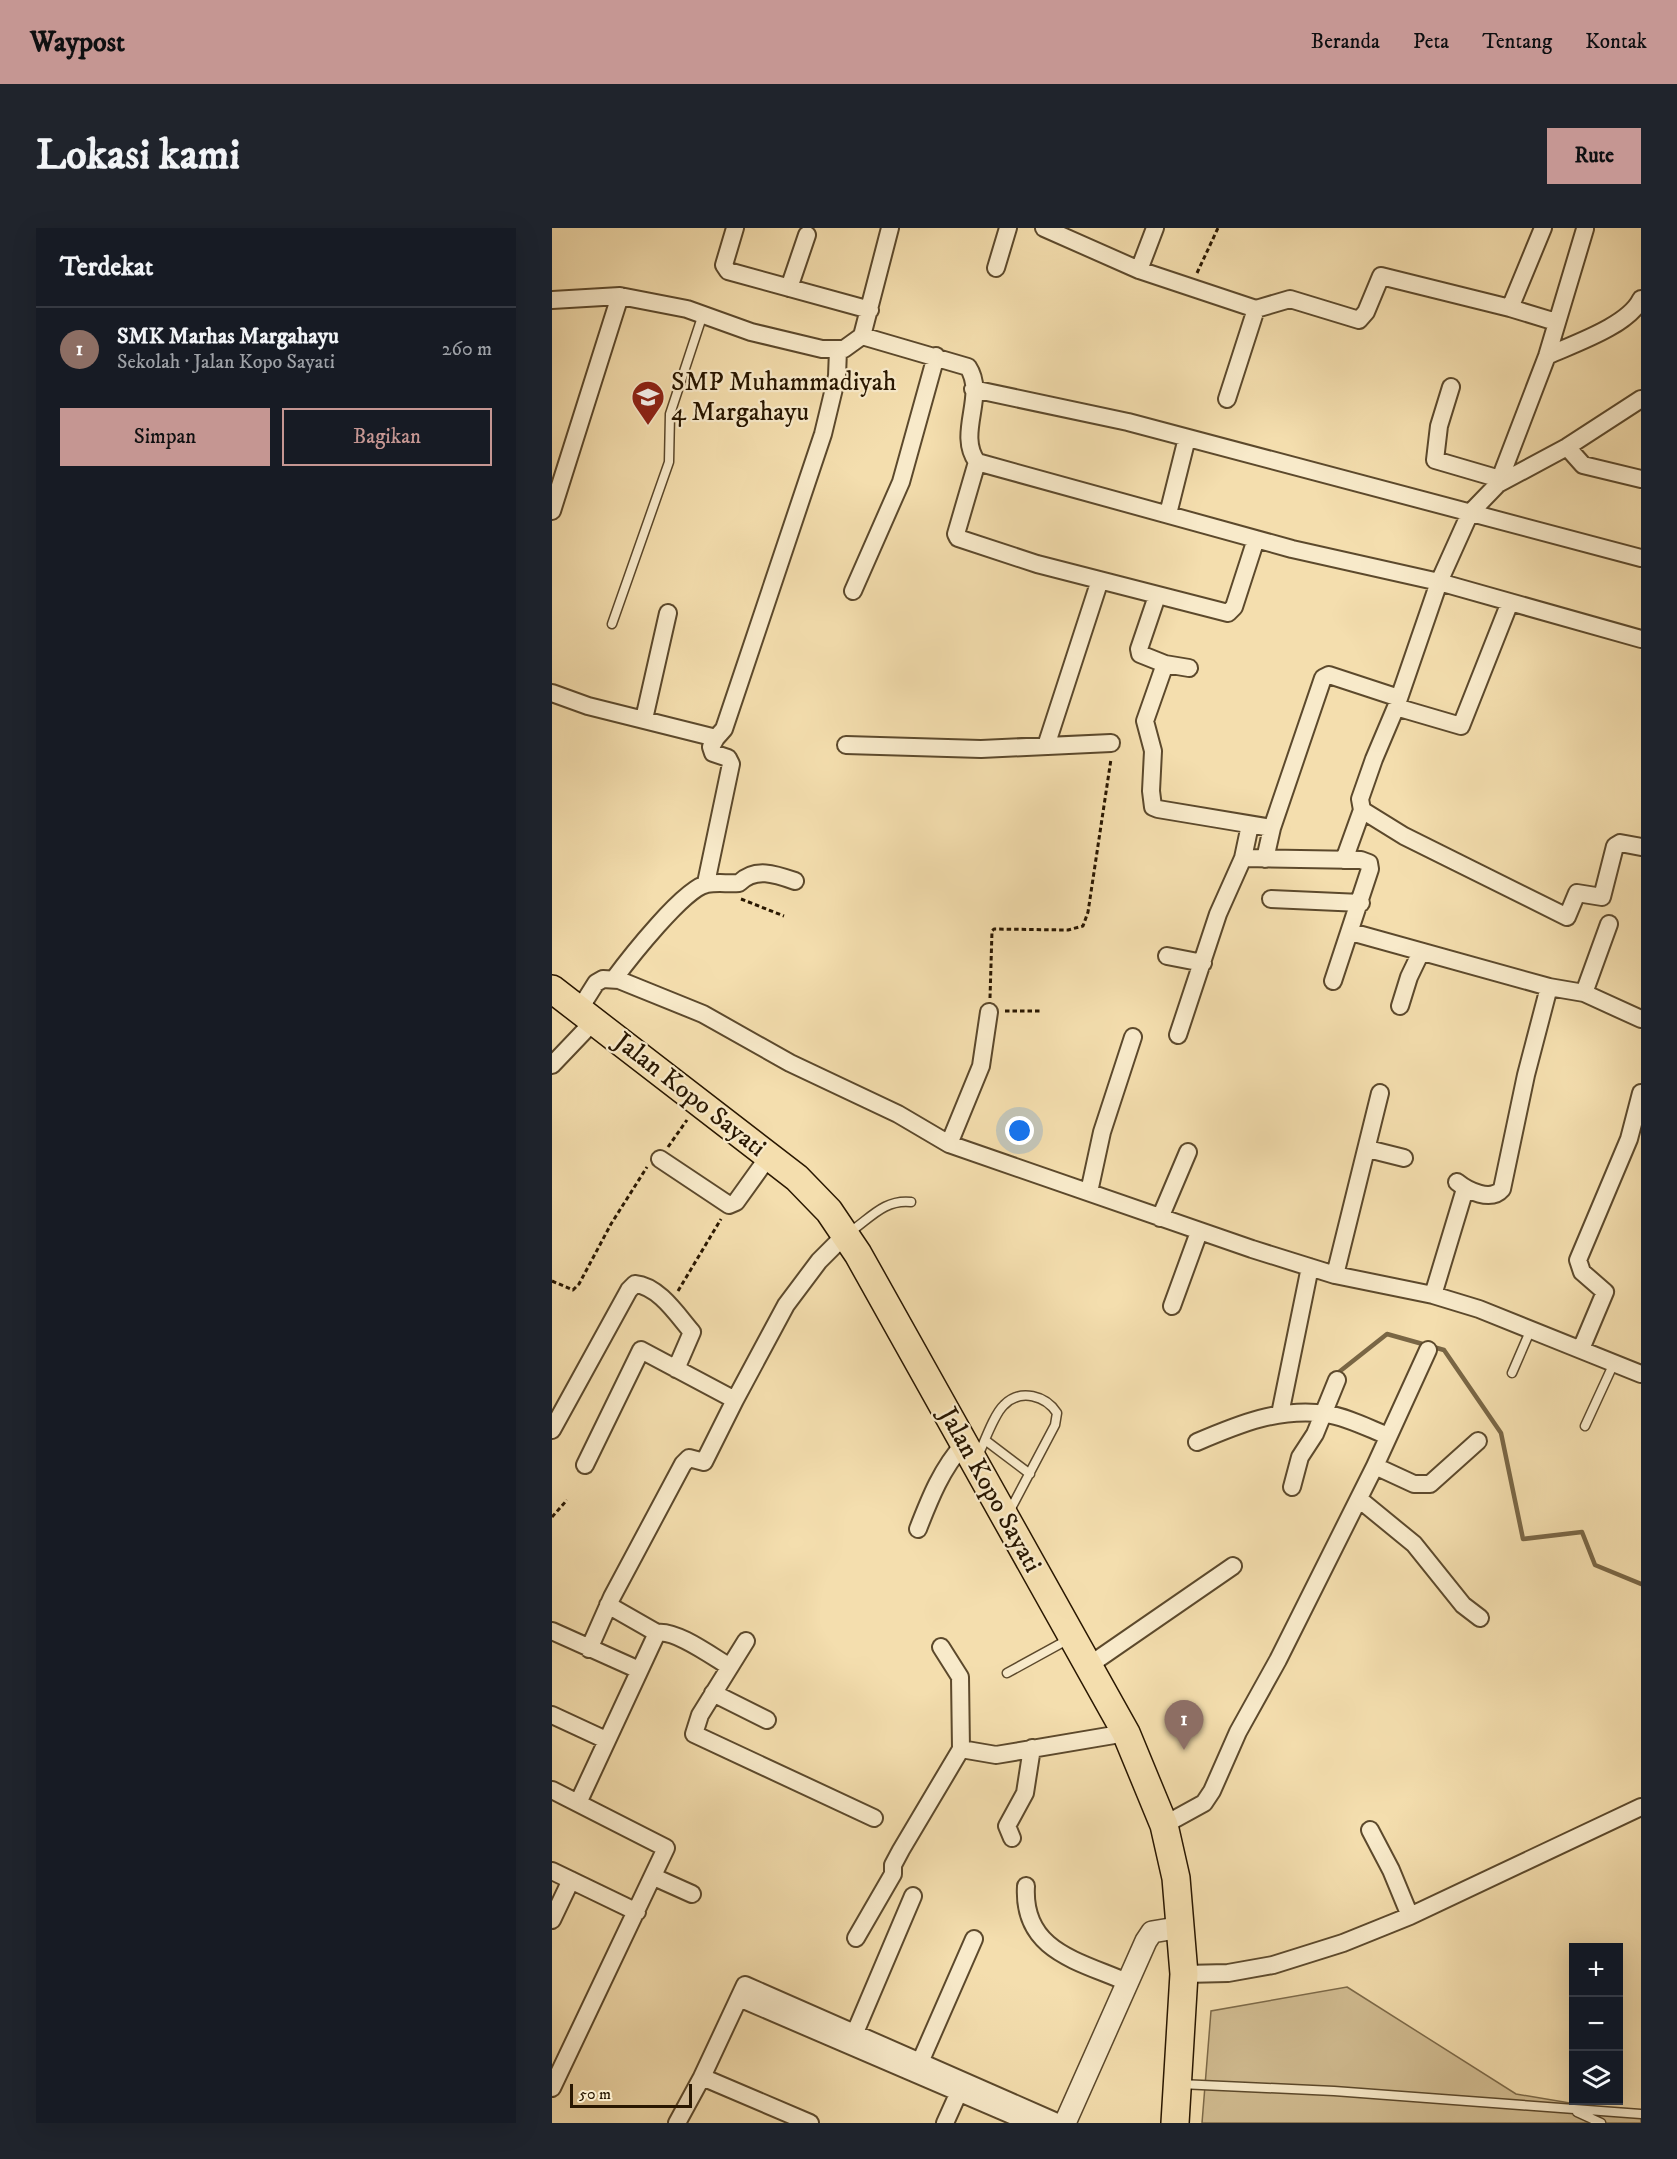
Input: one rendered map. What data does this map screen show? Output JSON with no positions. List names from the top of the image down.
{
  "streets": {
    "main road": ["Jalan Kopo Sayati"]
  },
  "places": {
    "school or university": ["SMP Muhammadiyah 4 Margahayu"]
  },
  "scale_bar": "50 m",
  "page": {
    "header": "Waypost",
    "nav": [
      "Beranda",
      "Peta",
      "Tentang",
      "Kontak"
    ],
    "buttons": [
      "Rute",
      ["Simpan", "Bagikan"]
    ],
    "title": "Lokasi kami",
    "heading": "Terdekat",
    "list": [
      {
        "mark": "1",
        "name": "SMK Marhas Margahayu",
        "note": "Sekolah · Jalan Kopo Sayati",
        "value": "260 m"
      }
    ],
    "pins": "1",
    "map_buttons": ["+", "−"],
    "scale": "50 m"
  }
}
